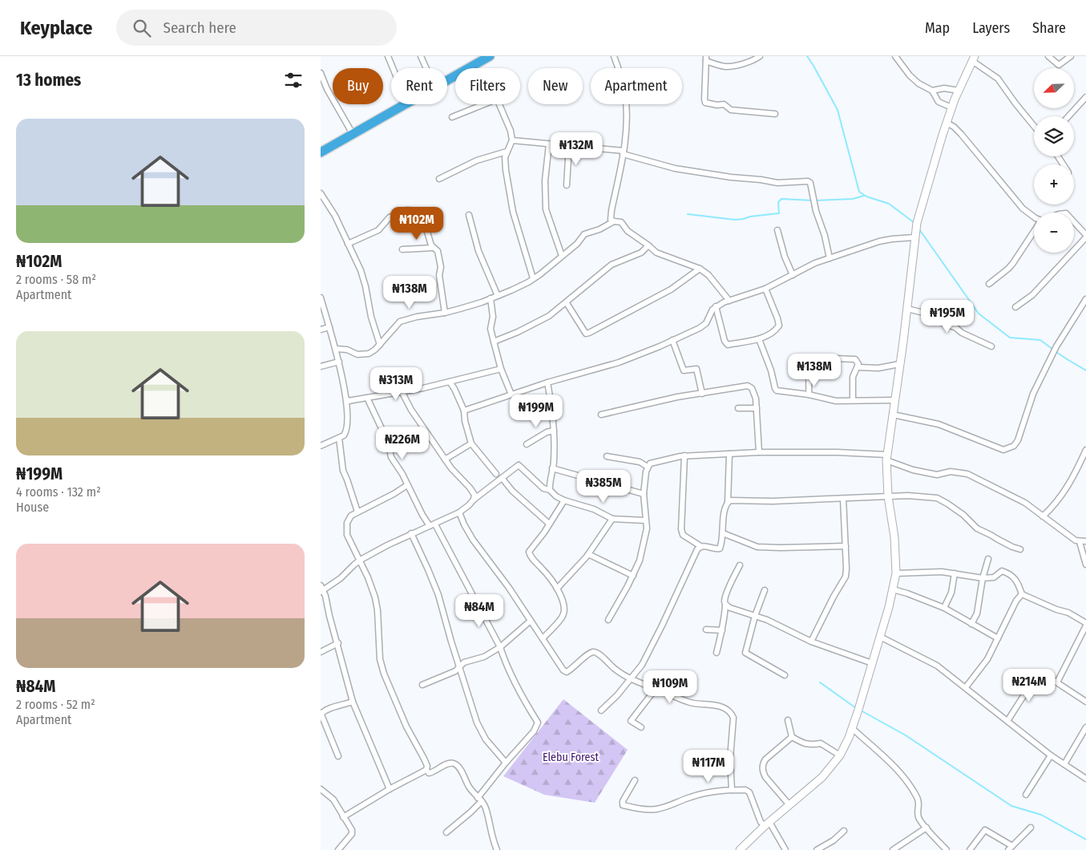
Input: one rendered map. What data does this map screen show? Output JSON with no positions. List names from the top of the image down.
{
  "parks": ["Elebu Forest"],
  "north": "bottom left",
  "page": {
    "header": "Keyplace",
    "search": "Search here",
    "nav": ["Map", "Layers", "Share"],
    "heading": "13 homes",
    "map_buttons": ["+", "−"],
    "chip": [
      "Buy",
      "Rent",
      "Filters",
      "New",
      "Apartment"
    ],
    "list": [
      {
        "name": "₦102M",
        "note": "2 rooms · 58 m² · Apartment"
      },
      {
        "name": "₦199M",
        "note": "4 rooms · 132 m² · House"
      },
      {
        "name": "₦84M",
        "note": "2 rooms · 52 m² · Apartment"
      }
    ],
    "price": [
      "₦132M",
      "₦102M",
      "₦138M",
      "₦195M",
      "₦138M",
      "₦313M",
      "₦199M",
      "₦226M",
      "₦385M",
      "₦84M",
      "₦214M",
      "₦109M",
      "₦117M"
    ]
  }
}
